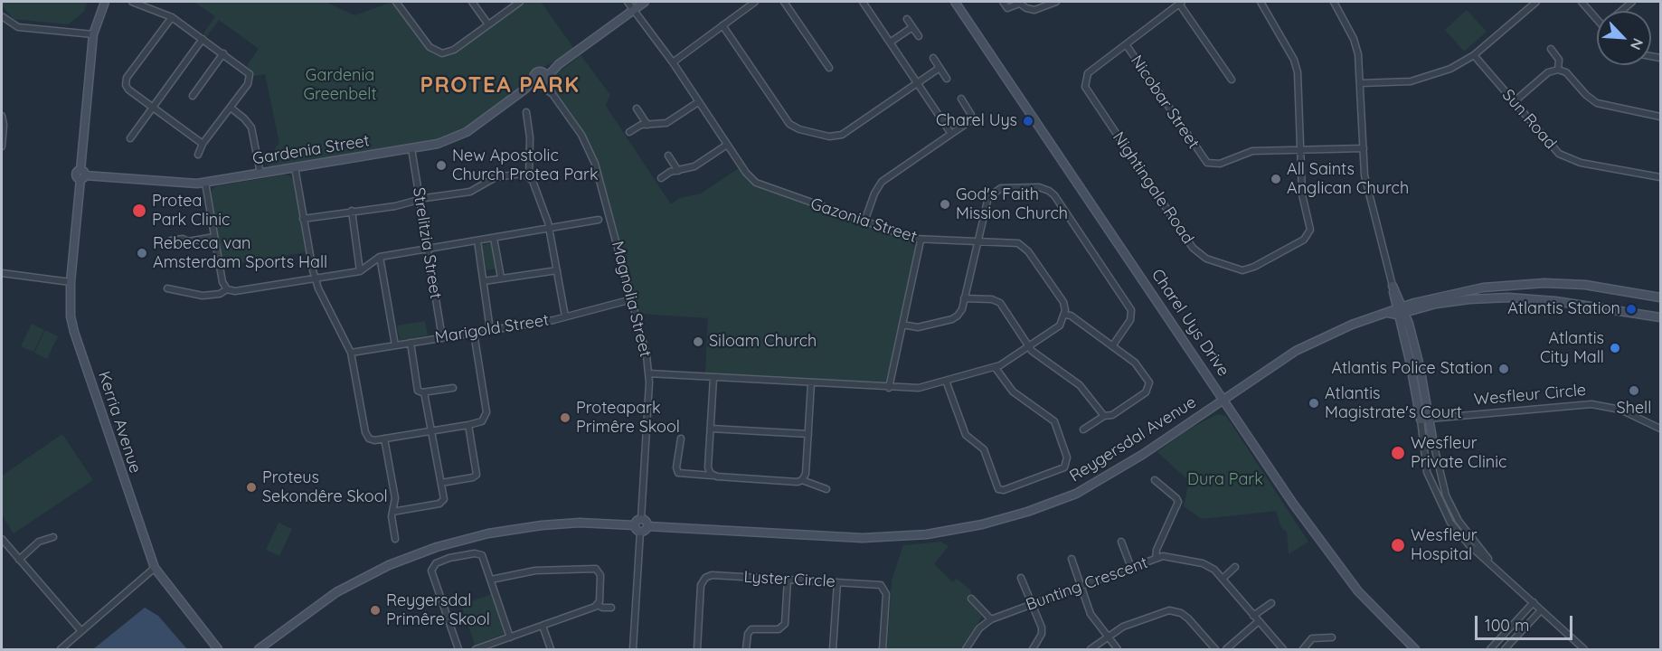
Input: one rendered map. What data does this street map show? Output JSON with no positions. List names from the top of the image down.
{
  "streets": {
    "main road": [
      "Gardenia Street",
      "Charel Uys Drive",
      "Wesfleur Circle",
      "Kerria Avenue",
      "Reygersdal Avenue"
    ],
    "street": [
      "Nicobar Street",
      "Sun Road",
      "Nightingale Road",
      "Gazonia Street",
      "Strelitzia Street",
      "Magnolia Street",
      "Marigold Street",
      "Lyster Circle",
      "Bunting Crescent"
    ]
  },
  "crossings": [
    ["Nicobar Street", "Nightingale Road"],
    ["Gardenia Street", "Gazonia Street"],
    ["Gardenia Street", "Strelitzia Street"],
    ["Gardenia Street", "Magnolia Street"],
    ["Gardenia Street", "Kerria Avenue"],
    ["Strelitzia Street", "Marigold Street"],
    ["Magnolia Street", "Marigold Street"],
    ["Charel Uys Drive", "Reygersdal Avenue"]
  ],
  "districts": ["PROTEA PARK"],
  "parks": ["Gardenia Greenbelt", "Dura Park"],
  "places": [
    "Charel Uys",
    "New Apostolic Church Protea Park",
    "All Saints Anglican Church",
    "God's Faith Mission Church",
    "Protea Park Clinic",
    "Rebecca van Amsterdam Sports Hall",
    "Atlantis Station",
    "Siloam Church",
    "Atlantis City Mall",
    "Atlantis Police Station",
    "Shell",
    "Atlantis Magistrate's Court",
    "Proteapark Primêre Skool",
    "Wesfleur Private Clinic",
    "Proteus Sekondêre Skool",
    "Wesfleur Hospital",
    "Reygersdal Primêre Skool"
  ],
  "scale_bar": "100 m",
  "north": "bottom right"
}
